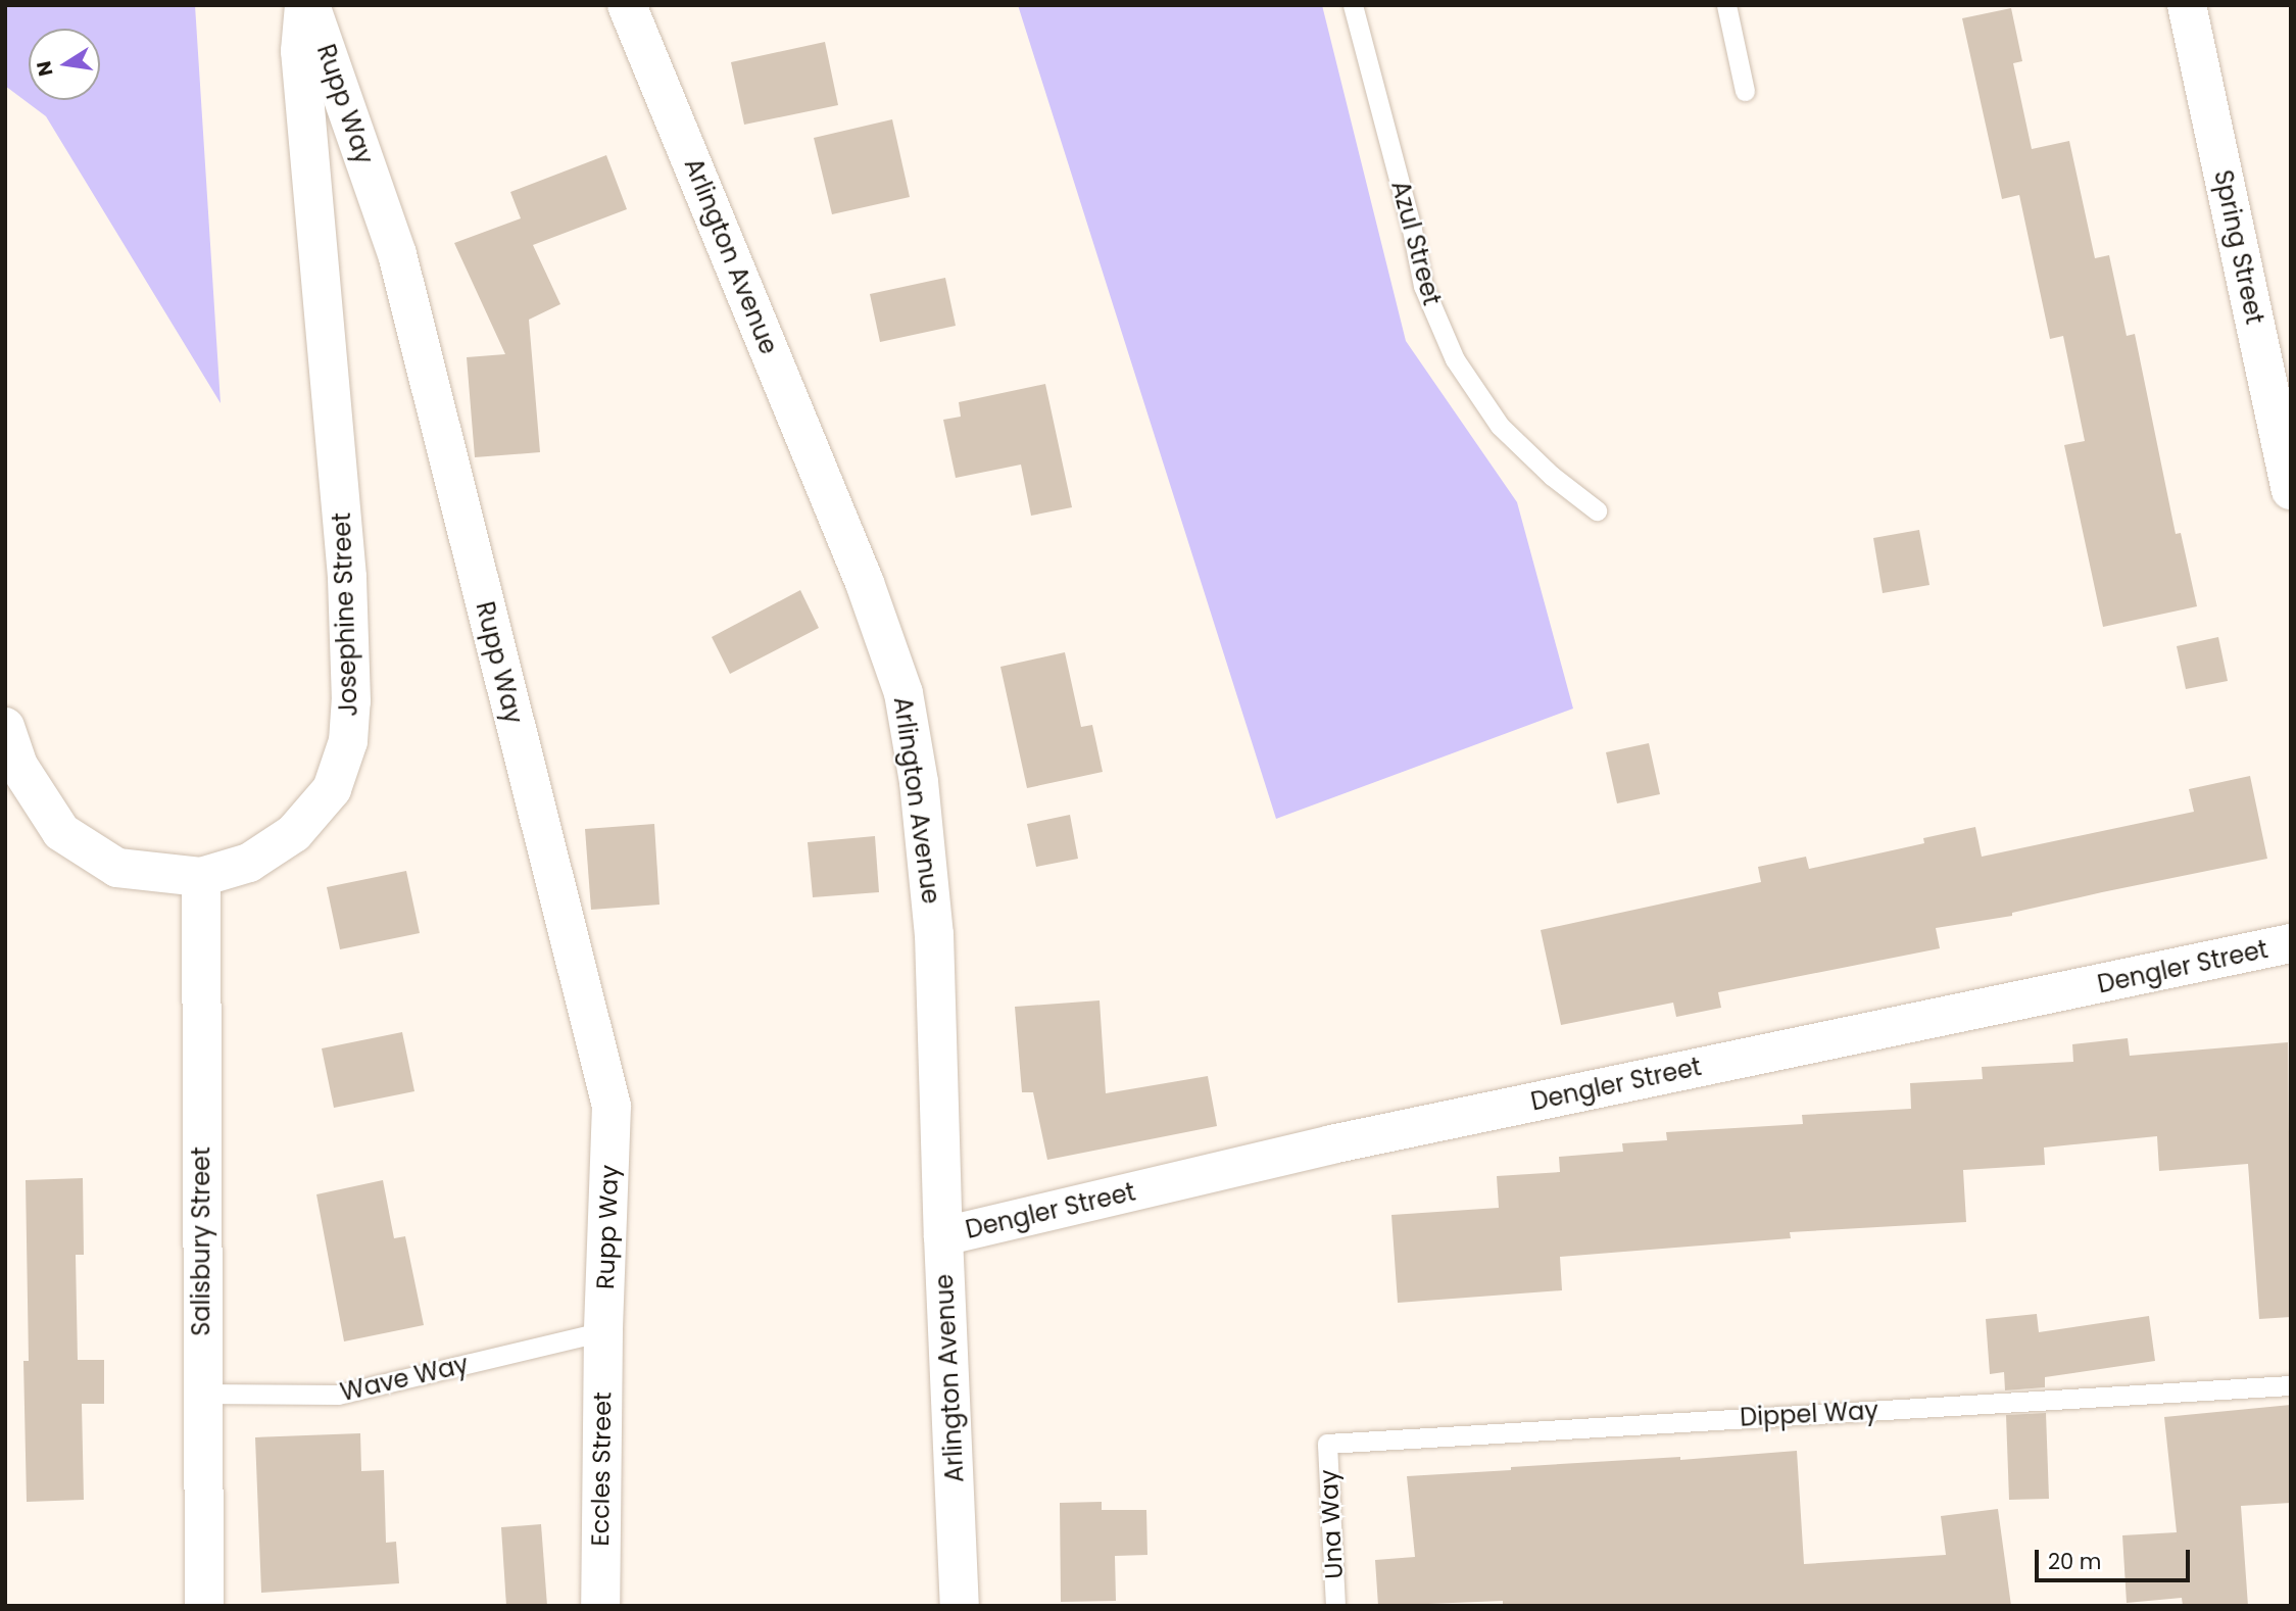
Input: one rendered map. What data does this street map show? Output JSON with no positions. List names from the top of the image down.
{
  "streets": {
    "street": [
      "Rupp Way",
      "Spring Street",
      "Arlington Avenue",
      "Josephine Street",
      "Dengler Street",
      "Salisbury Street",
      "Eccles Street"
    ],
    "lane": [
      "Azul Street",
      "Wave Way",
      "Dippel Way",
      "Una Way"
    ]
  },
  "crossings": [
    ["Rupp Way", "Wave Way"],
    ["Rupp Way", "Eccles Street"],
    ["Arlington Avenue", "Dengler Street"],
    ["Josephine Street", "Salisbury Street"],
    ["Salisbury Street", "Wave Way"],
    ["Wave Way", "Eccles Street"],
    ["Dippel Way", "Una Way"]
  ],
  "scale_bar": "20 m",
  "north": "left"
}
